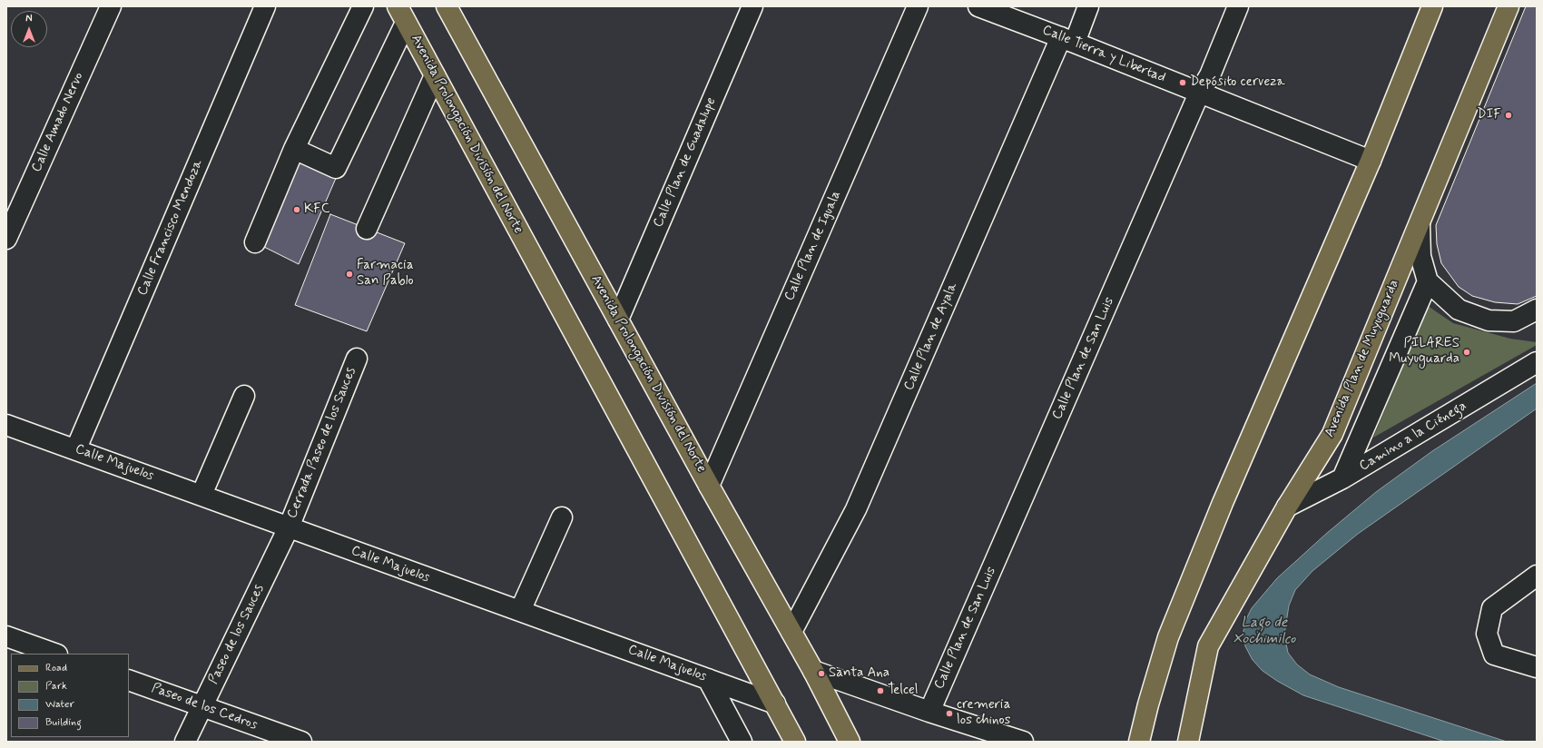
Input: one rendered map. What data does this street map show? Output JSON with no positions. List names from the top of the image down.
{
  "streets": {
    "main road": ["Avenida Prolongación División del Norte", "Avenida Plan de Muyuguarda"],
    "street": [
      "Calle Tierra y Libertad",
      "Calle Amado Nervo",
      "Calle Plan de Guadalupe",
      "Calle Francisco Mendoza",
      "Calle Plan de Iguala",
      "Calle Plan de Ayala",
      "Calle Plan de San Luis",
      "Camino a la Ciénega",
      "Cerrada Paseo de los Sauces",
      "Calle Majuelos",
      "Paseo de los Sauces",
      "Paseo de los Cedros"
    ]
  },
  "crossings": [
    ["Calle Tierra y Libertad", "Calle Plan de Ayala"],
    ["Calle Tierra y Libertad", "Calle Plan de San Luis"],
    ["Avenida Prolongación División del Norte", "Calle Plan de Guadalupe"],
    ["Avenida Prolongación División del Norte", "Calle Plan de Iguala"],
    ["Avenida Prolongación División del Norte", "Calle Plan de Ayala"],
    ["Avenida Prolongación División del Norte", "Calle Majuelos"],
    ["Calle Francisco Mendoza", "Calle Majuelos"],
    ["Avenida Plan de Muyuguarda", "Camino a la Ciénega"],
    ["Cerrada Paseo de los Sauces", "Calle Majuelos"],
    ["Cerrada Paseo de los Sauces", "Paseo de los Sauces"],
    ["Calle Majuelos", "Paseo de los Sauces"],
    ["Paseo de los Sauces", "Paseo de los Cedros"]
  ],
  "water": ["Lago de Xochimilco"],
  "places": [
    "Depósito cerveza",
    "DIF",
    "KFC",
    "Farmacia San Pablo",
    "PILARES Muyuguarda",
    "Santa Ana",
    "Telcel",
    "cremeria los chinos"
  ],
  "legend": [
    "Road",
    "Park",
    "Water",
    "Building"
  ],
  "north": "top"
}
